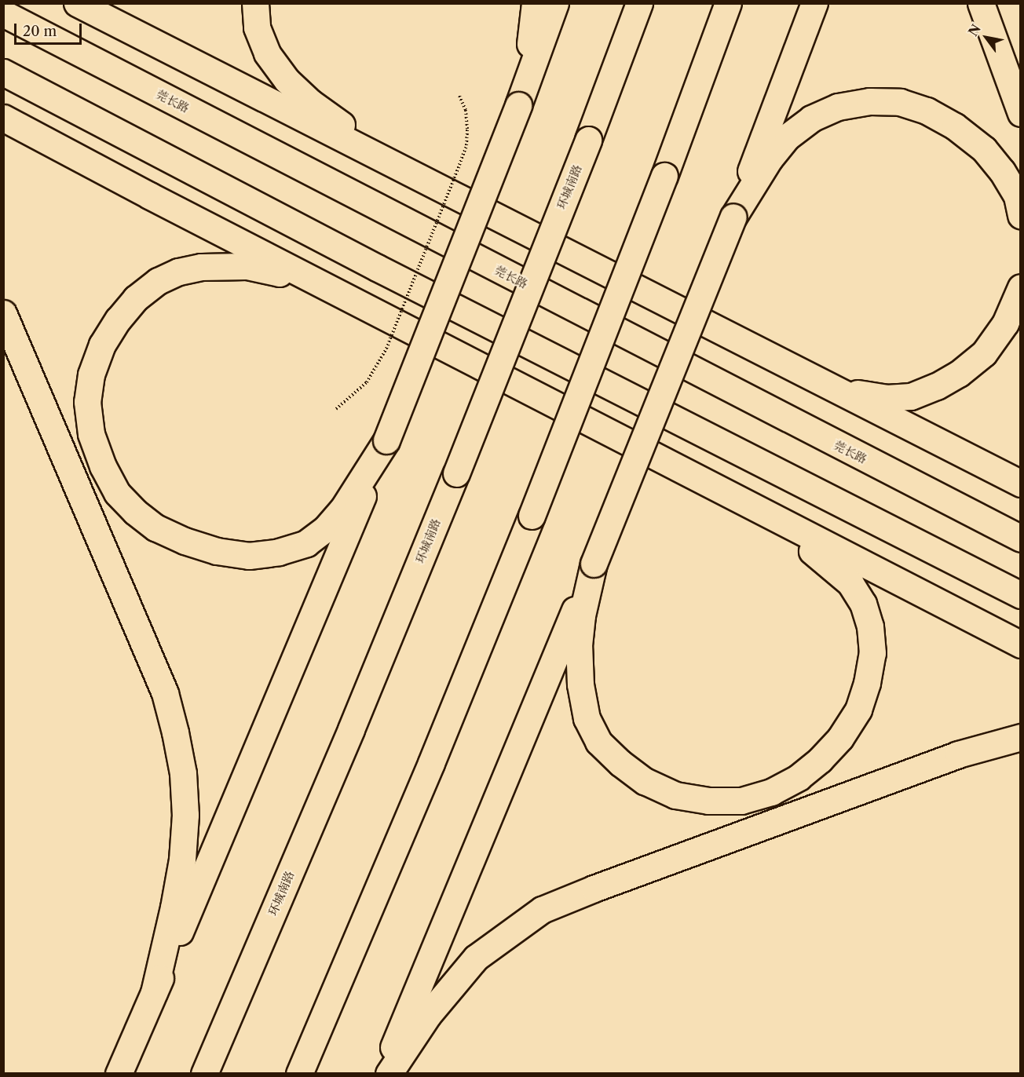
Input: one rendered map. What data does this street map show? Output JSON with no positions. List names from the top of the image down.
{
  "streets": {
    "main road": ["莞长路", "环城南路"]
  },
  "scale_bar": "20 m",
  "north": "top left"
}
